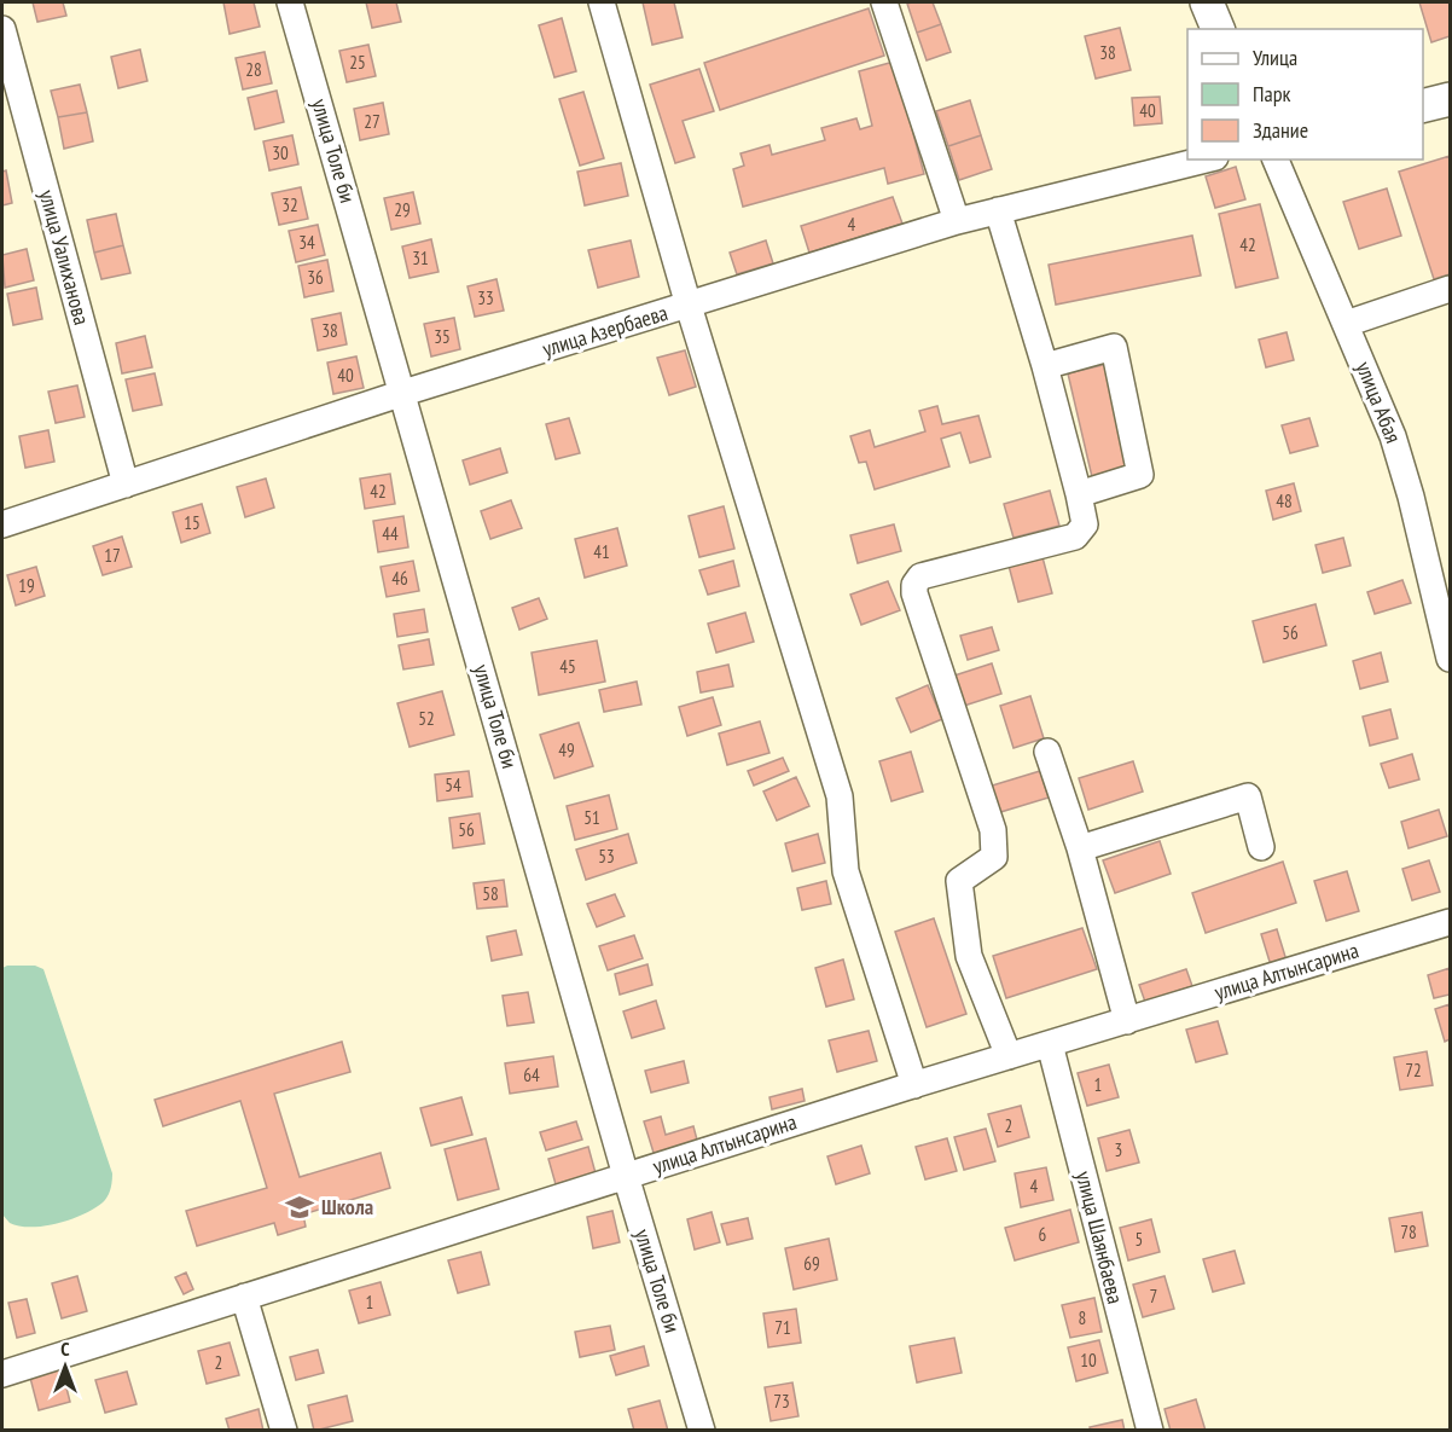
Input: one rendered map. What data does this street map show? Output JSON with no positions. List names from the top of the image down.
{
  "streets": {
    "street": [
      "улица Толе би",
      "улица Уалиханова",
      "улица Азербаева",
      "улица Абая",
      "улица Алтынсарина",
      "улица Шаянбаева"
    ]
  },
  "crossings": [
    ["улица Толе би", "улица Азербаева"],
    ["улица Толе би", "улица Алтынсарина"],
    ["улица Уалиханова", "улица Азербаева"],
    ["улица Алтынсарина", "улица Шаянбаева"]
  ],
  "places": {
    "school or university": ["Школа"]
  },
  "house_numbers": [
    "38",
    "25",
    "28",
    "40",
    "27",
    "30",
    "32",
    "29",
    "4",
    "34",
    "42",
    "31",
    "36",
    "33",
    "38",
    "35",
    "40",
    "42",
    "48",
    "15",
    "44",
    "41",
    "17",
    "46",
    "19",
    "56",
    "45",
    "52",
    "49",
    "54",
    "51",
    "56",
    "53",
    "58",
    "72",
    "64",
    "1",
    "2",
    "3",
    "4",
    "78",
    "6",
    "5",
    "69",
    "7",
    "1",
    "8",
    "71",
    "10",
    "2",
    "73"
  ],
  "legend": ["Улица", "Парк", "Здание"],
  "north": "top"
}
